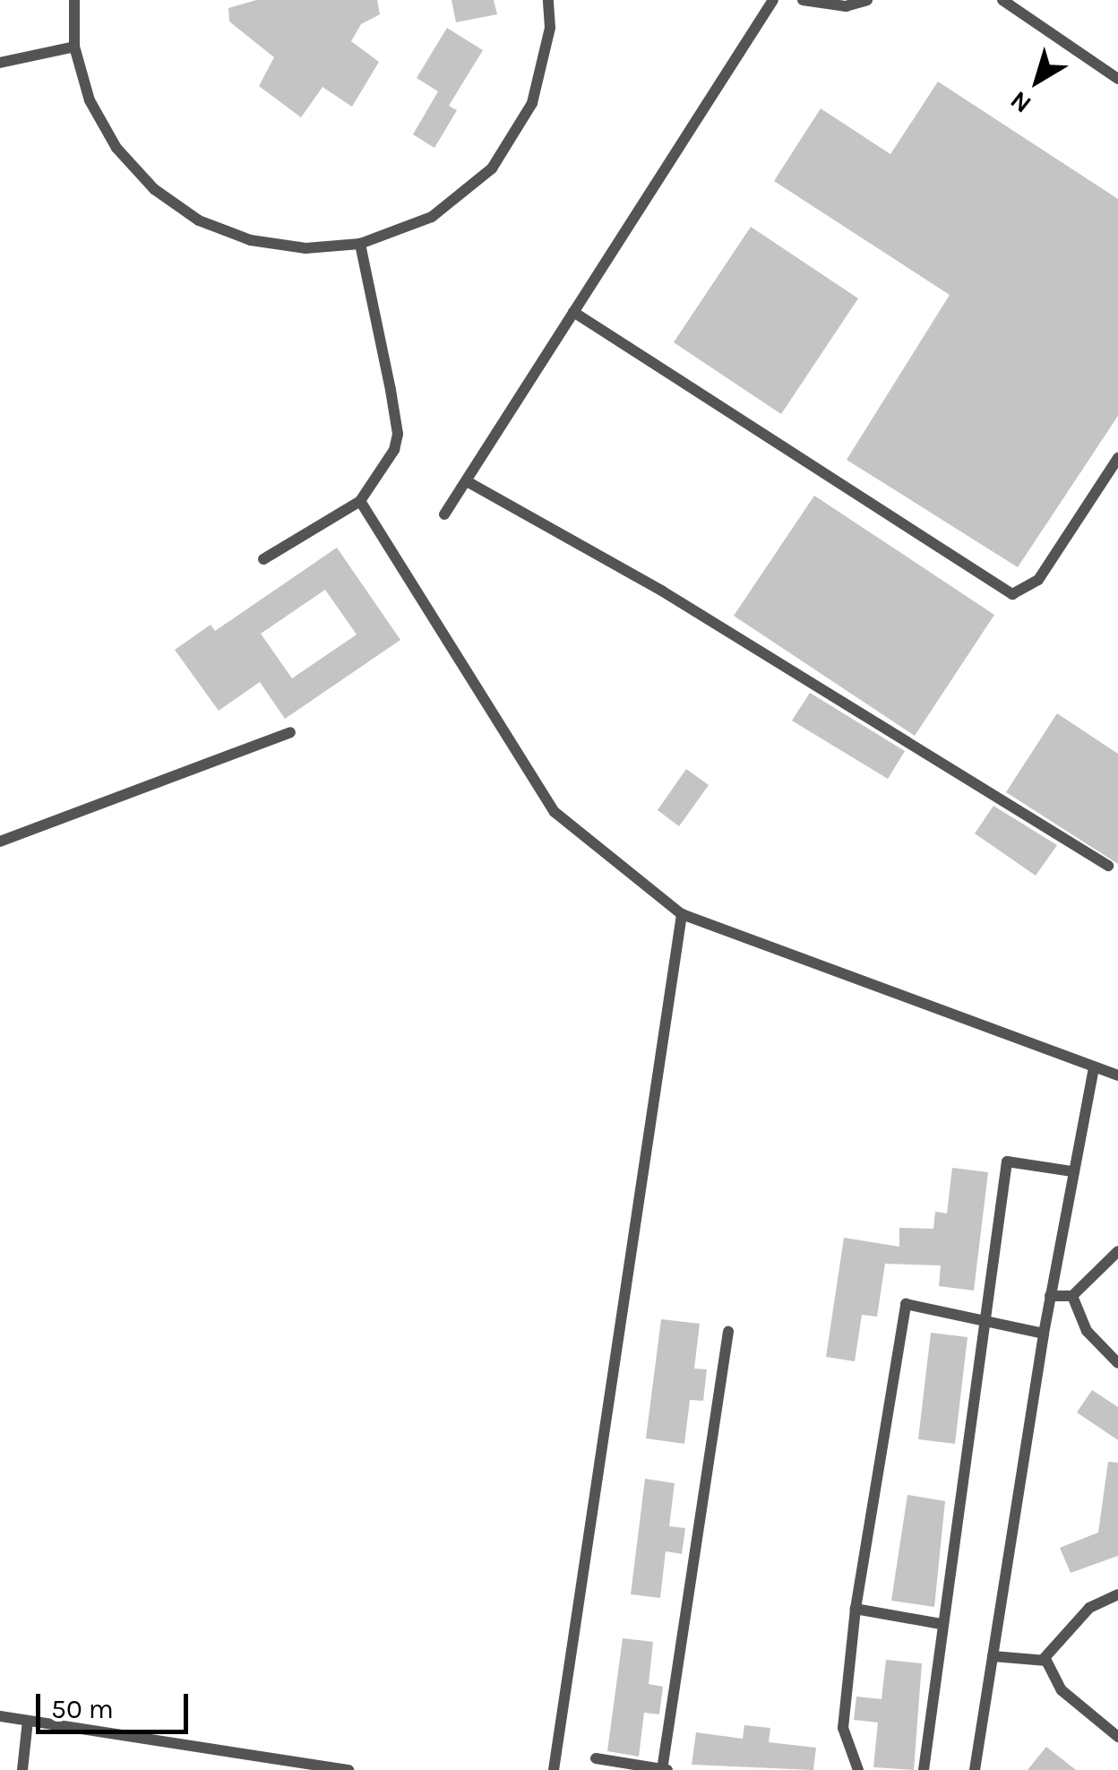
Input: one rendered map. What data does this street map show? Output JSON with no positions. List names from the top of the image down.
{
  "scale_bar": "50 m",
  "north": "bottom left"
}
